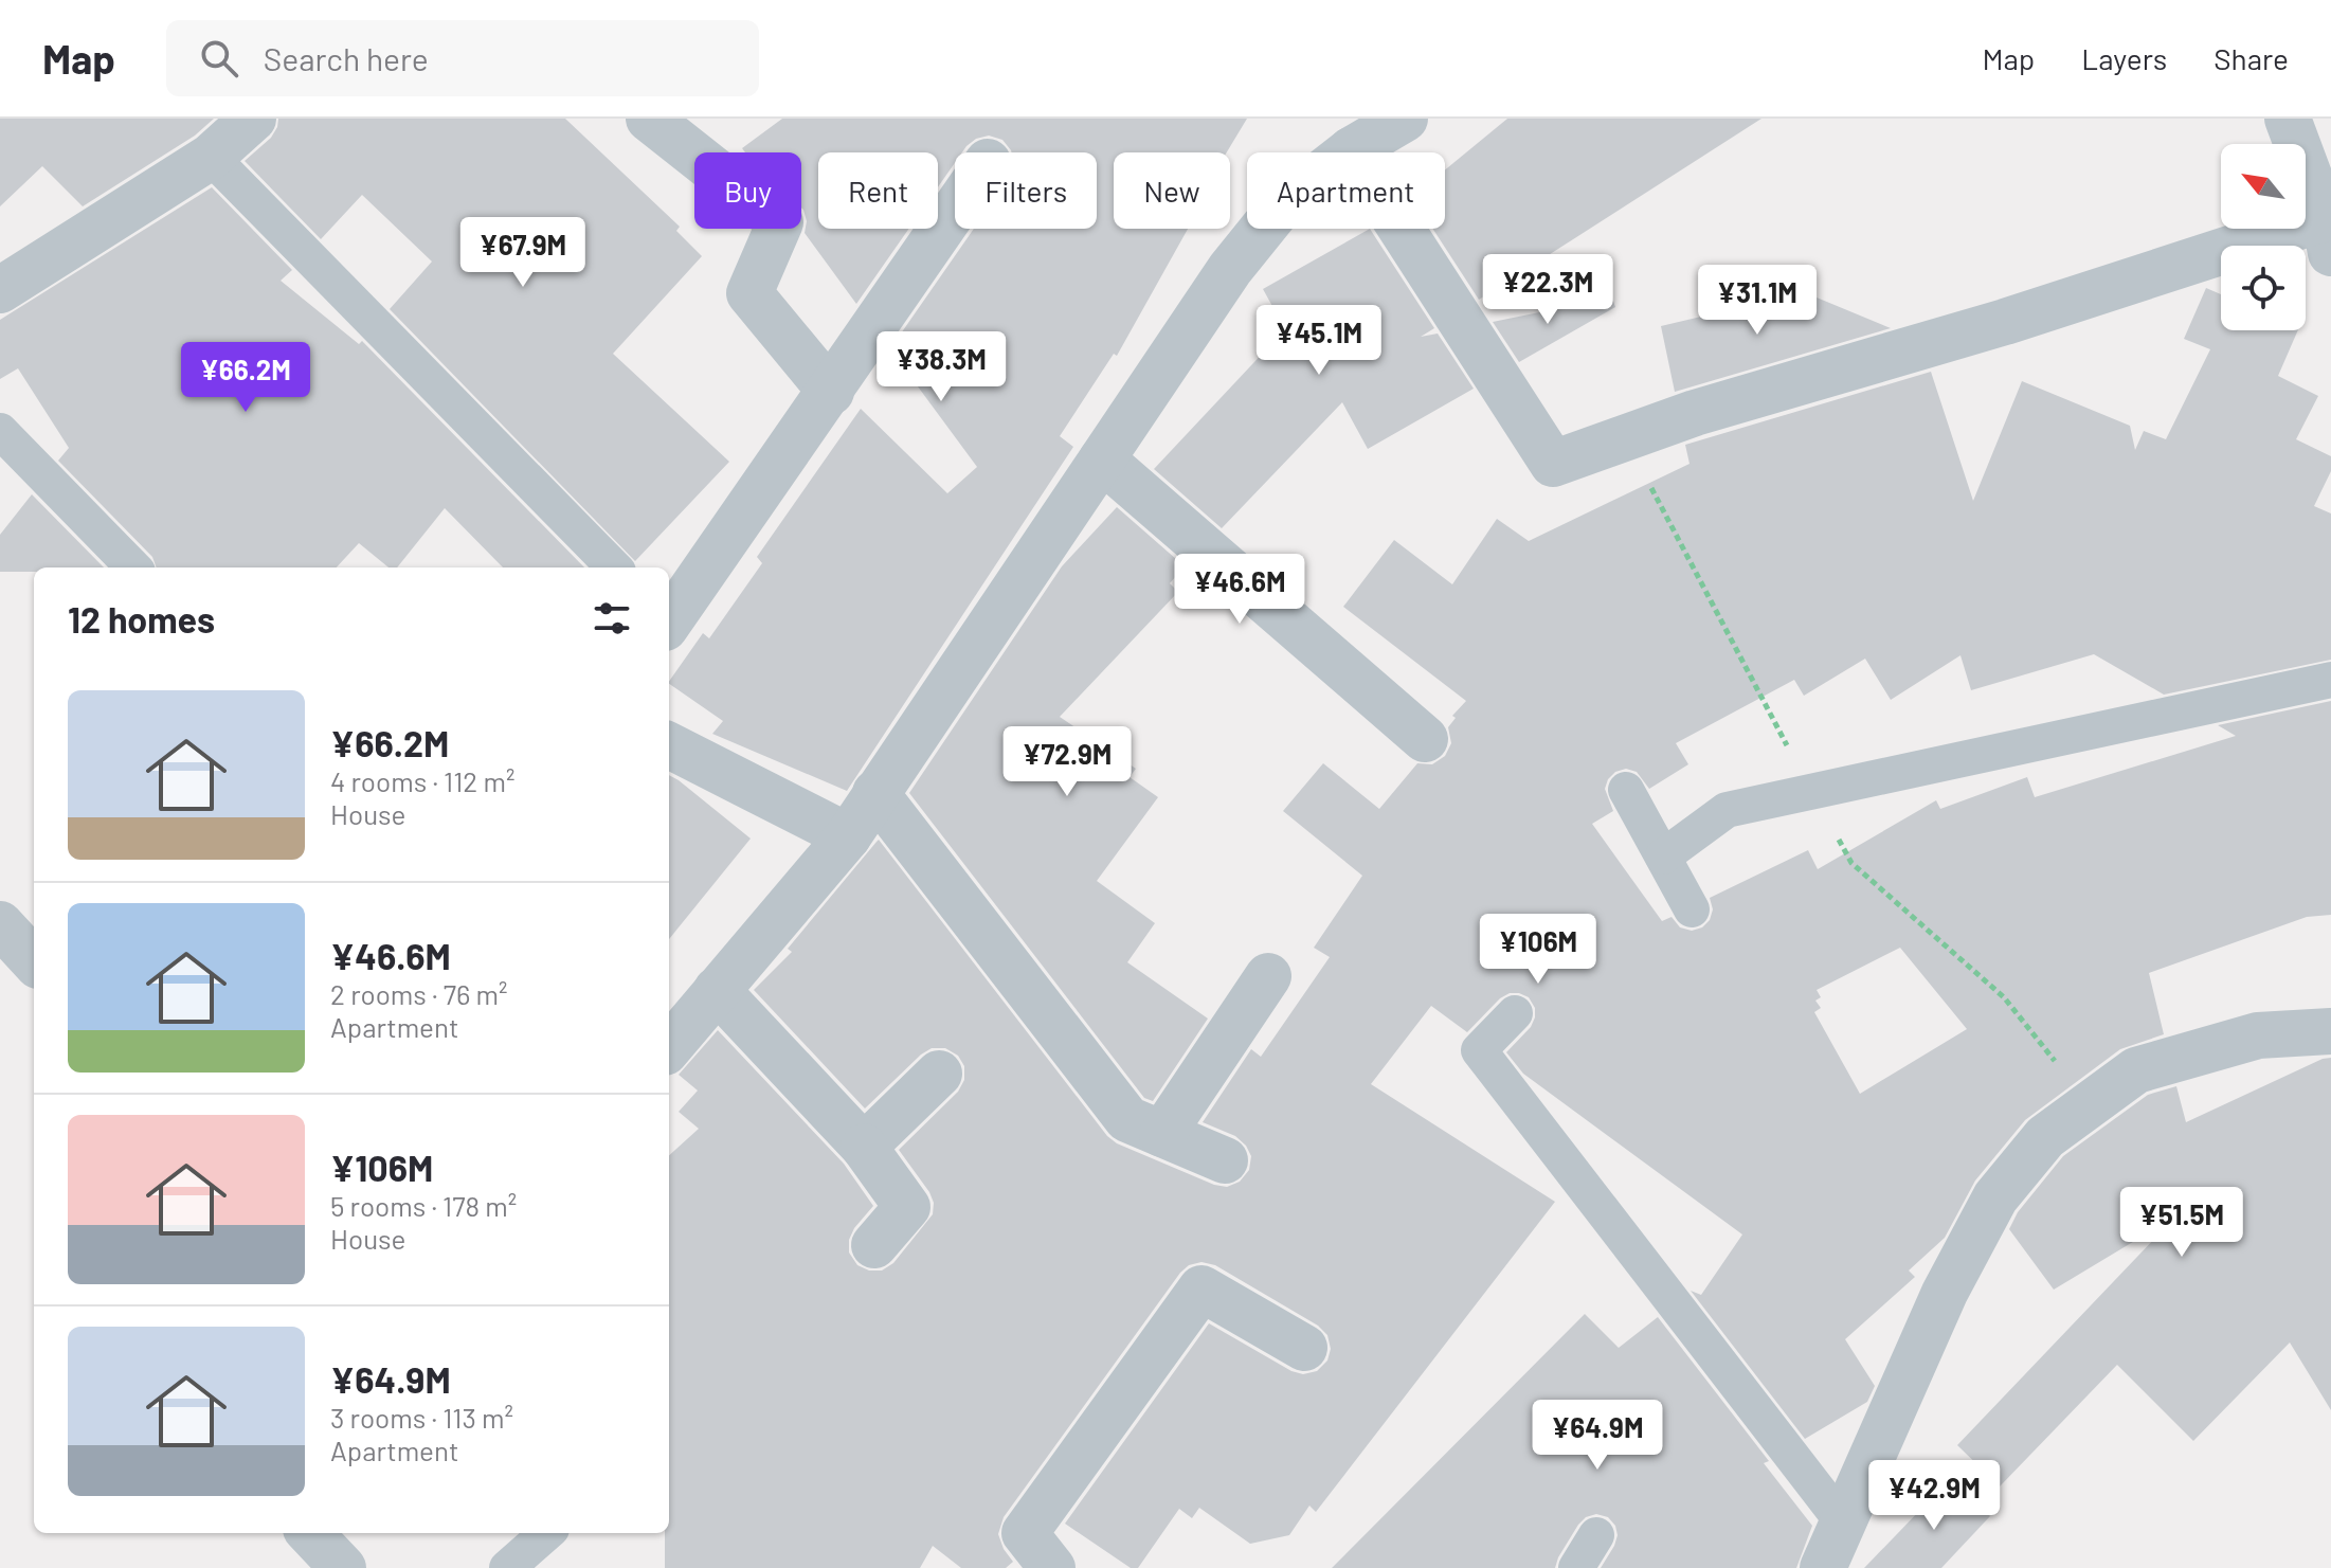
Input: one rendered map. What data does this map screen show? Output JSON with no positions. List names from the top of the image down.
{
  "north": "top left",
  "page": {
    "header": "Map",
    "search": "Search here",
    "nav": ["Map", "Layers", "Share"],
    "chip": [
      "Buy",
      "Rent",
      "Filters",
      "New",
      "Apartment"
    ],
    "price": [
      "¥67.9M",
      "¥22.3M",
      "¥31.1M",
      "¥45.1M",
      "¥38.3M",
      "¥66.2M",
      "¥46.6M",
      "¥72.9M",
      "¥106M",
      "¥51.5M",
      "¥64.9M",
      "¥42.9M"
    ],
    "heading": "12 homes",
    "list": [
      {
        "name": "¥66.2M",
        "note": "4 rooms · 112 m² · House"
      },
      {
        "name": "¥46.6M",
        "note": "2 rooms · 76 m² · Apartment"
      },
      {
        "name": "¥106M",
        "note": "5 rooms · 178 m² · House"
      },
      {
        "name": "¥64.9M",
        "note": "3 rooms · 113 m² · Apartment"
      }
    ]
  }
}
